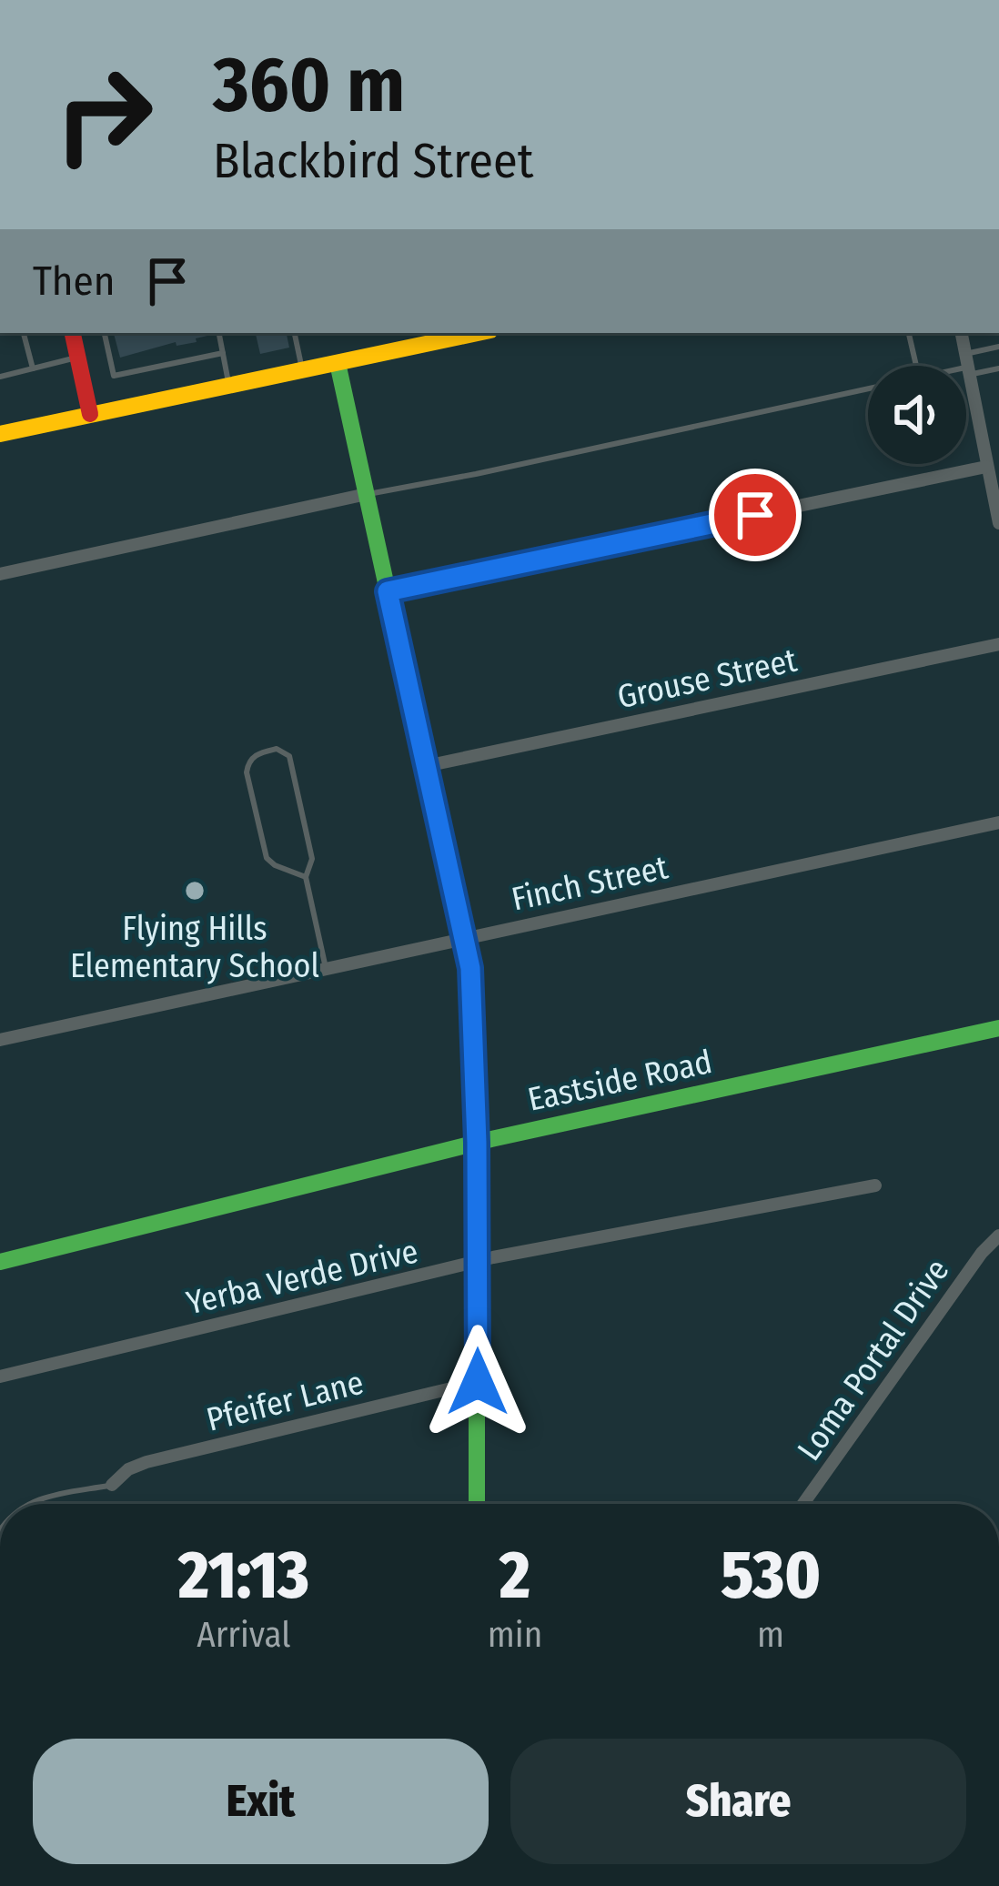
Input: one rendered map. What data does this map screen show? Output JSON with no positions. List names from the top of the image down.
{
  "streets": {
    "street": [
      "Grouse Street",
      "Finch Street",
      "Eastside Road",
      "Yerba Verde Drive",
      "Loma Portal Drive",
      "Pfeifer Lane"
    ]
  },
  "places": ["Flying Hills Elementary School"],
  "page": {
    "turn": ["360 m", "Blackbird Street"],
    "then": "Then",
    "eta": [
      "21:13",
      "Arrival",
      "2",
      "min",
      "530",
      "m"
    ],
    "buttons": ["Exit", "Share"]
  }
}
